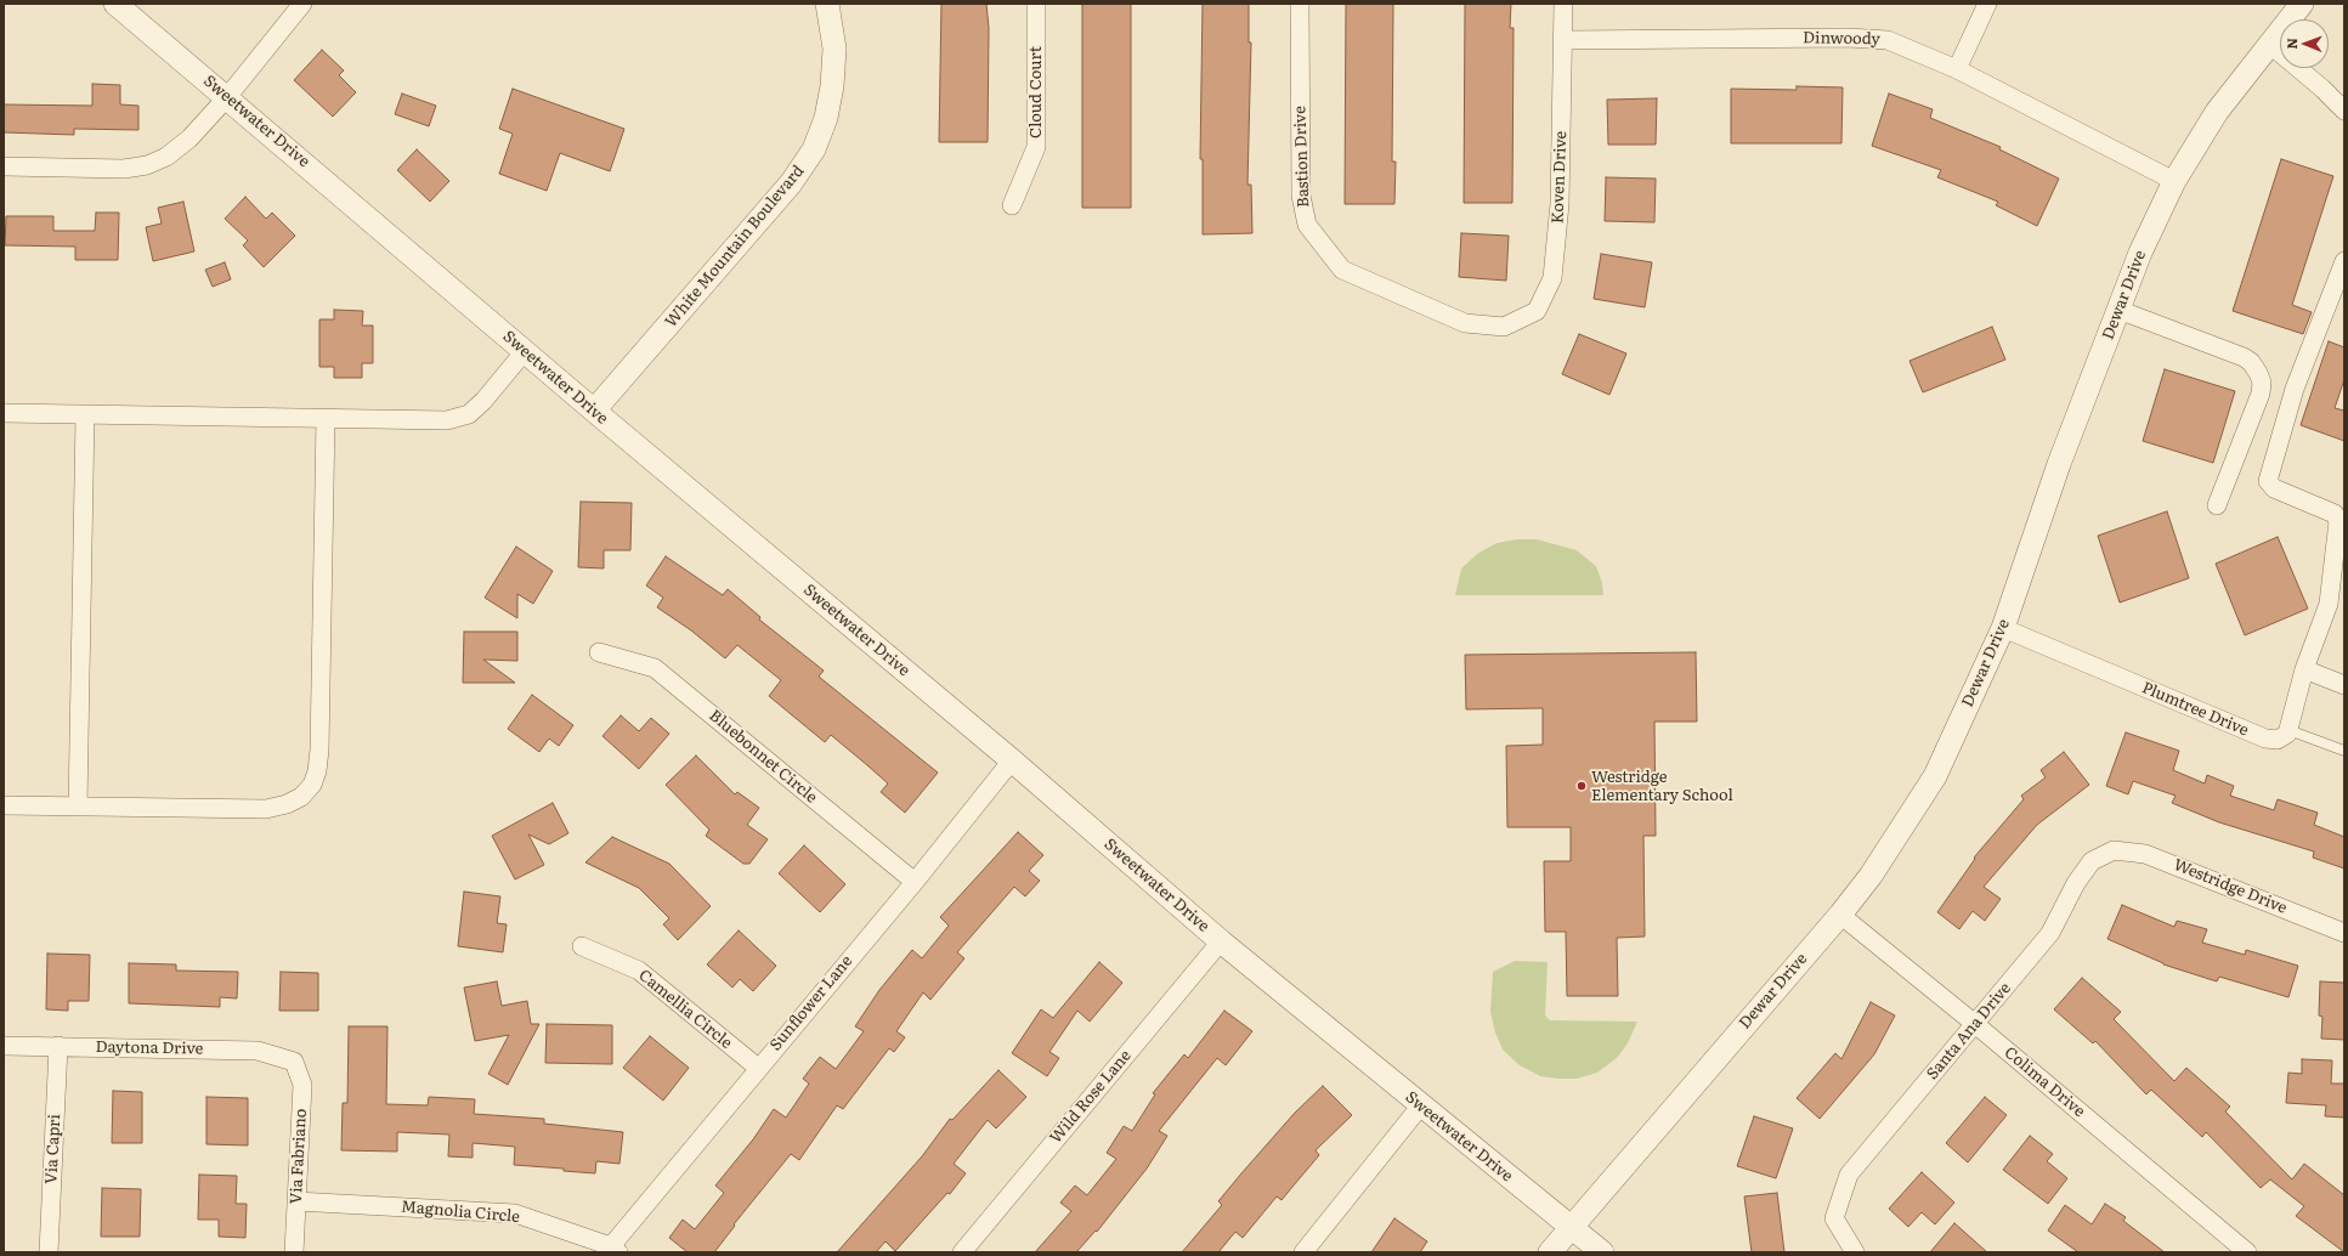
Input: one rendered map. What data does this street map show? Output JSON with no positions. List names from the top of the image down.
{
  "streets": {
    "street": [
      "Dinwoody",
      "Cloud Court",
      "Sweetwater Drive",
      "Bastion Drive",
      "Koven Drive",
      "White Mountain Boulevard",
      "Dewar Drive",
      "Plumtree Drive",
      "Bluebonnet Circle",
      "Westridge Drive",
      "Sunflower Lane",
      "Camellia Circle",
      "Santa Ana Drive",
      "Daytona Drive",
      "Colima Drive",
      "Wild Rose Lane",
      "Via Capri",
      "Via Fabriano",
      "Magnolia Circle"
    ]
  },
  "crossings": [
    ["Dinwoody", "Koven Drive"],
    ["Dinwoody", "Dewar Drive"],
    ["Sweetwater Drive", "White Mountain Boulevard"],
    ["Sweetwater Drive", "Dewar Drive"],
    ["Sweetwater Drive", "Sunflower Lane"],
    ["Sweetwater Drive", "Wild Rose Lane"],
    ["Bastion Drive", "Koven Drive"],
    ["Dewar Drive", "Plumtree Drive"],
    ["Dewar Drive", "Colima Drive"],
    ["Bluebonnet Circle", "Sunflower Lane"],
    ["Westridge Drive", "Santa Ana Drive"],
    ["Sunflower Lane", "Camellia Circle"],
    ["Sunflower Lane", "Magnolia Circle"],
    ["Santa Ana Drive", "Colima Drive"],
    ["Daytona Drive", "Via Capri"],
    ["Daytona Drive", "Via Fabriano"],
    ["Via Fabriano", "Magnolia Circle"]
  ],
  "places": ["Westridge Elementary School"],
  "north": "left"
}
